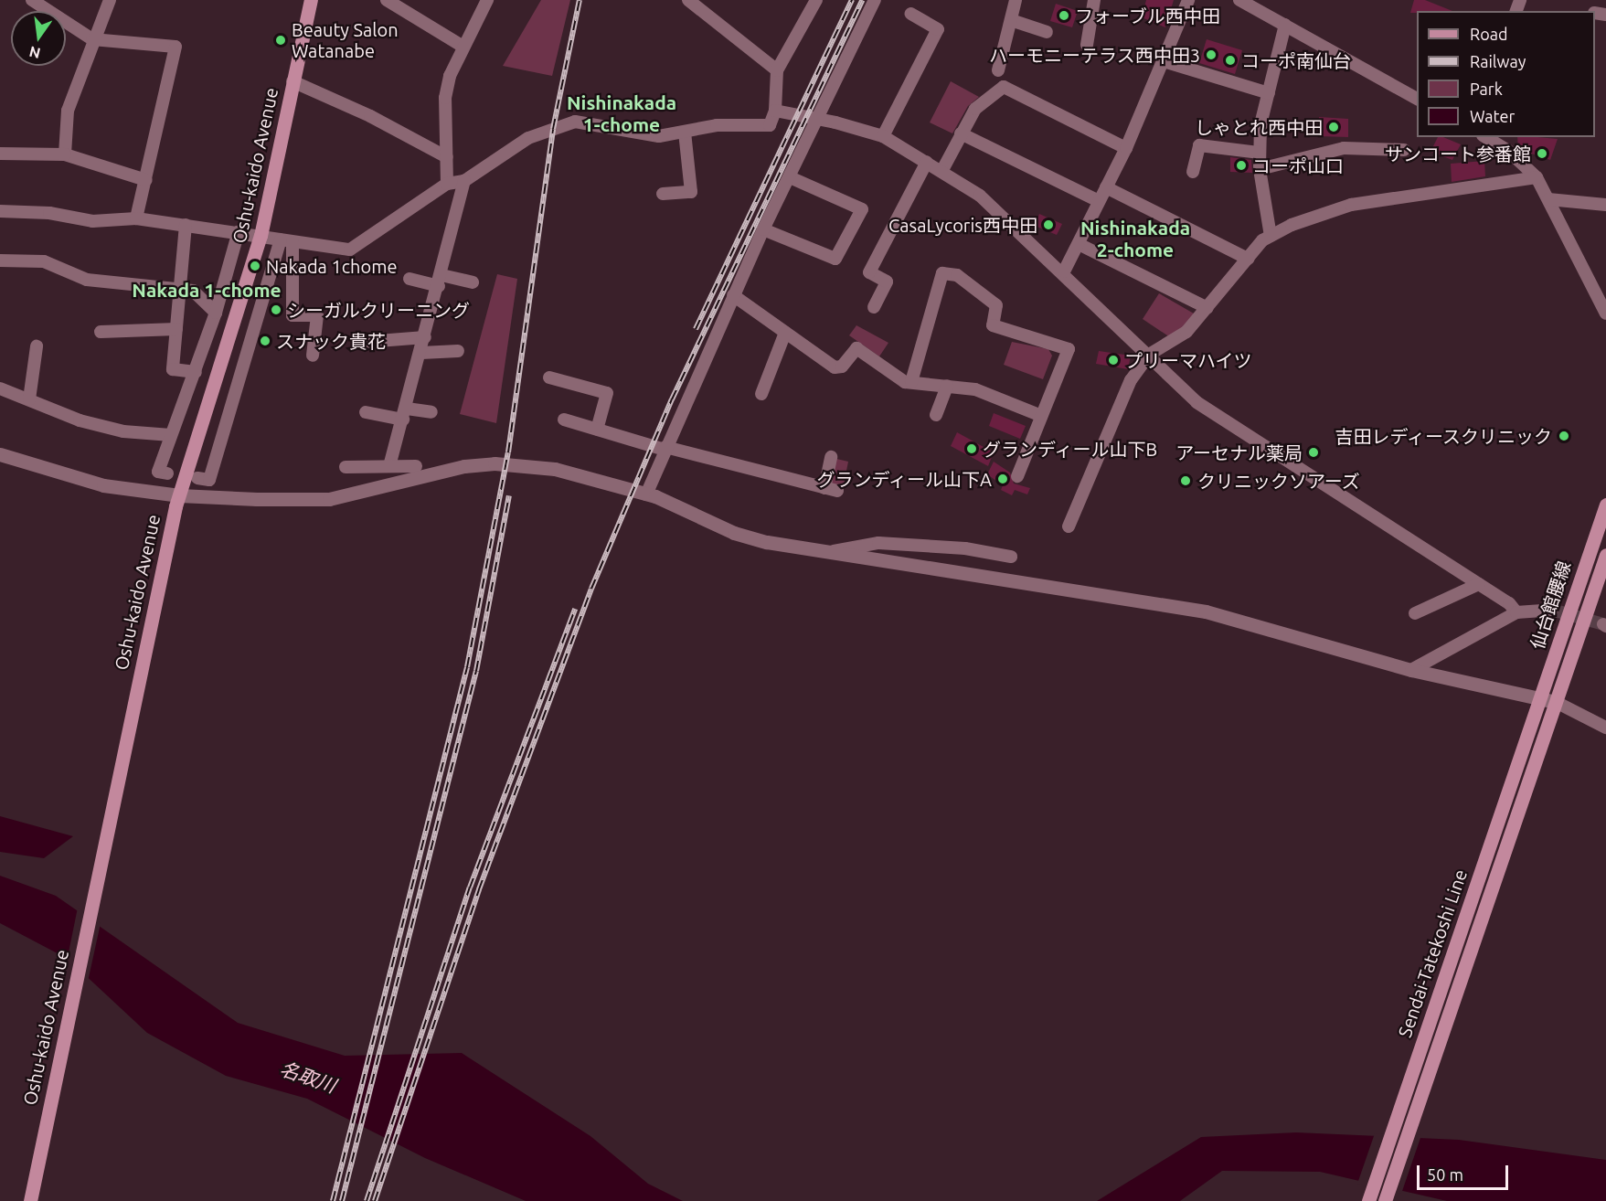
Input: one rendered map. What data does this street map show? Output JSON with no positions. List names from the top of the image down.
{
  "streets": {
    "main road": ["Oshu-kaido Avenue", "仙台館腰線", "Sendai-Tatekoshi Line"]
  },
  "crossings": [
    ["仙台館腰線", "Sendai-Tatekoshi Line"]
  ],
  "districts": ["Nishinakada 1-chome", "Nishinakada 2-chome", "Nakada 1-chome"],
  "water": ["名取川"],
  "places": [
    "フォーブル西中田",
    "Beauty Salon Watanabe",
    "ハーモニーテラス西中田3",
    "コーポ南仙台",
    "しゃとれ西中田",
    "サンコート参番館",
    "コーポ山口",
    "CasaLycoris西中田",
    "Nakada 1chome",
    "シーガルクリーニング",
    "スナック貴花",
    "プリーマハイツ",
    "吉田レディースクリニック",
    "グランディール山下B",
    "アーセナル薬局",
    "グランディール山下A",
    "クリニックソアーズ"
  ],
  "legend": [
    "Road",
    "Railway",
    "Park",
    "Water"
  ],
  "scale_bar": "50 m",
  "north": "bottom"
}
